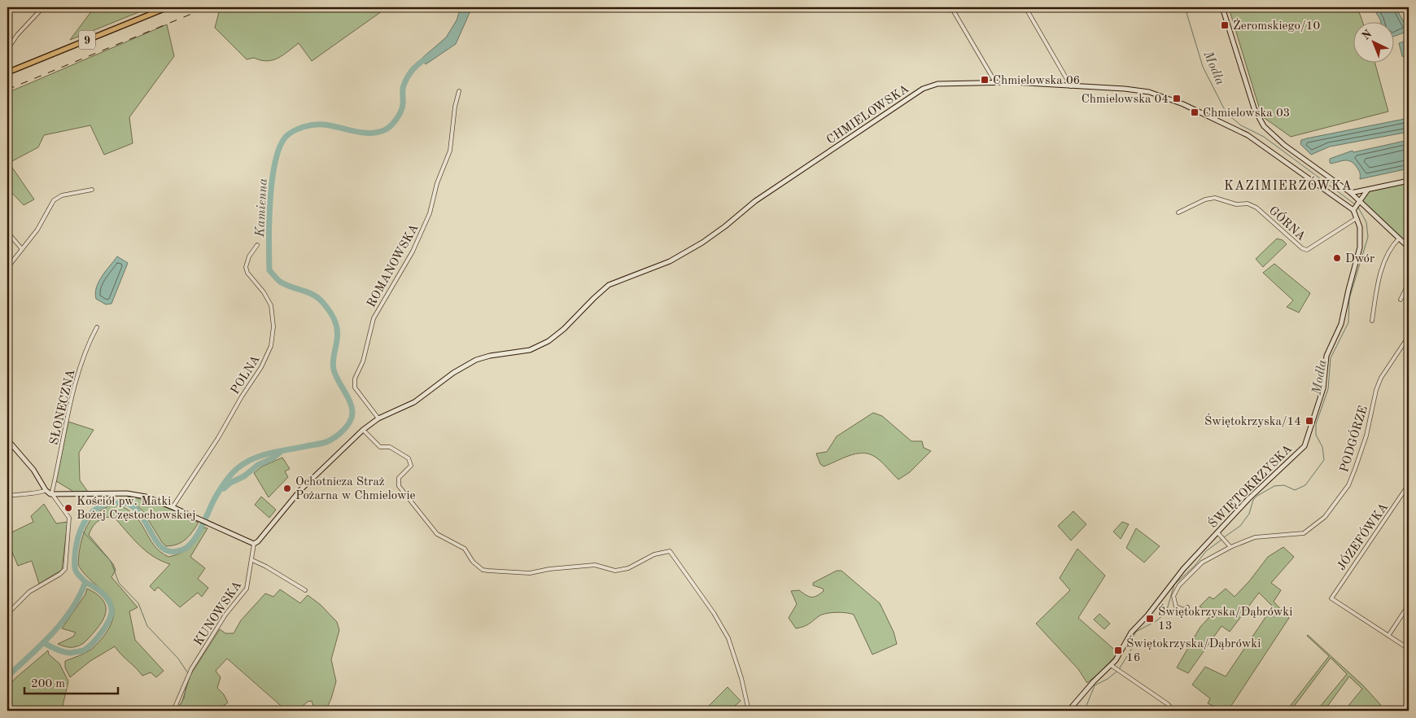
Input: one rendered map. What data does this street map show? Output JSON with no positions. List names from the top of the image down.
{
  "streets": {
    "main road": ["9"],
    "street": [
      "CHMIELOWSKA",
      "GÓRNA",
      "ROMANOWSKA",
      "POLNA",
      "SŁONECZNA",
      "PODGÓRZE",
      "ŚWIĘTOKRZYSKA",
      "JÓZEFÓWKA",
      "KUNOWSKA"
    ]
  },
  "crossings": [
    ["CHMIELOWSKA", "ROMANOWSKA"],
    ["CHMIELOWSKA", "ŚWIĘTOKRZYSKA"],
    ["CHMIELOWSKA", "KUNOWSKA"],
    ["GÓRNA", "ŚWIĘTOKRZYSKA"]
  ],
  "districts": ["KAZIMIERZÓWKA"],
  "water": ["Modła", "Kamienna"],
  "places": {
    "transit": [
      "Żeromskiego/10",
      "Chmielowska 06",
      "Chmielowska 04",
      "Chmielowska 03",
      "Świętokrzyska/14",
      "Świętokrzyska/Dąbrówki 13",
      "Świętokrzyska/Dąbrówki 16"
    ],
    "other": ["Dwór", "Ochotnicza Straż Pożarna w Chmielowie", "Kościół pw. Matki Bożej Częstochowskiej"]
  },
  "scale_bar": "200 m",
  "north": "top left"
}
